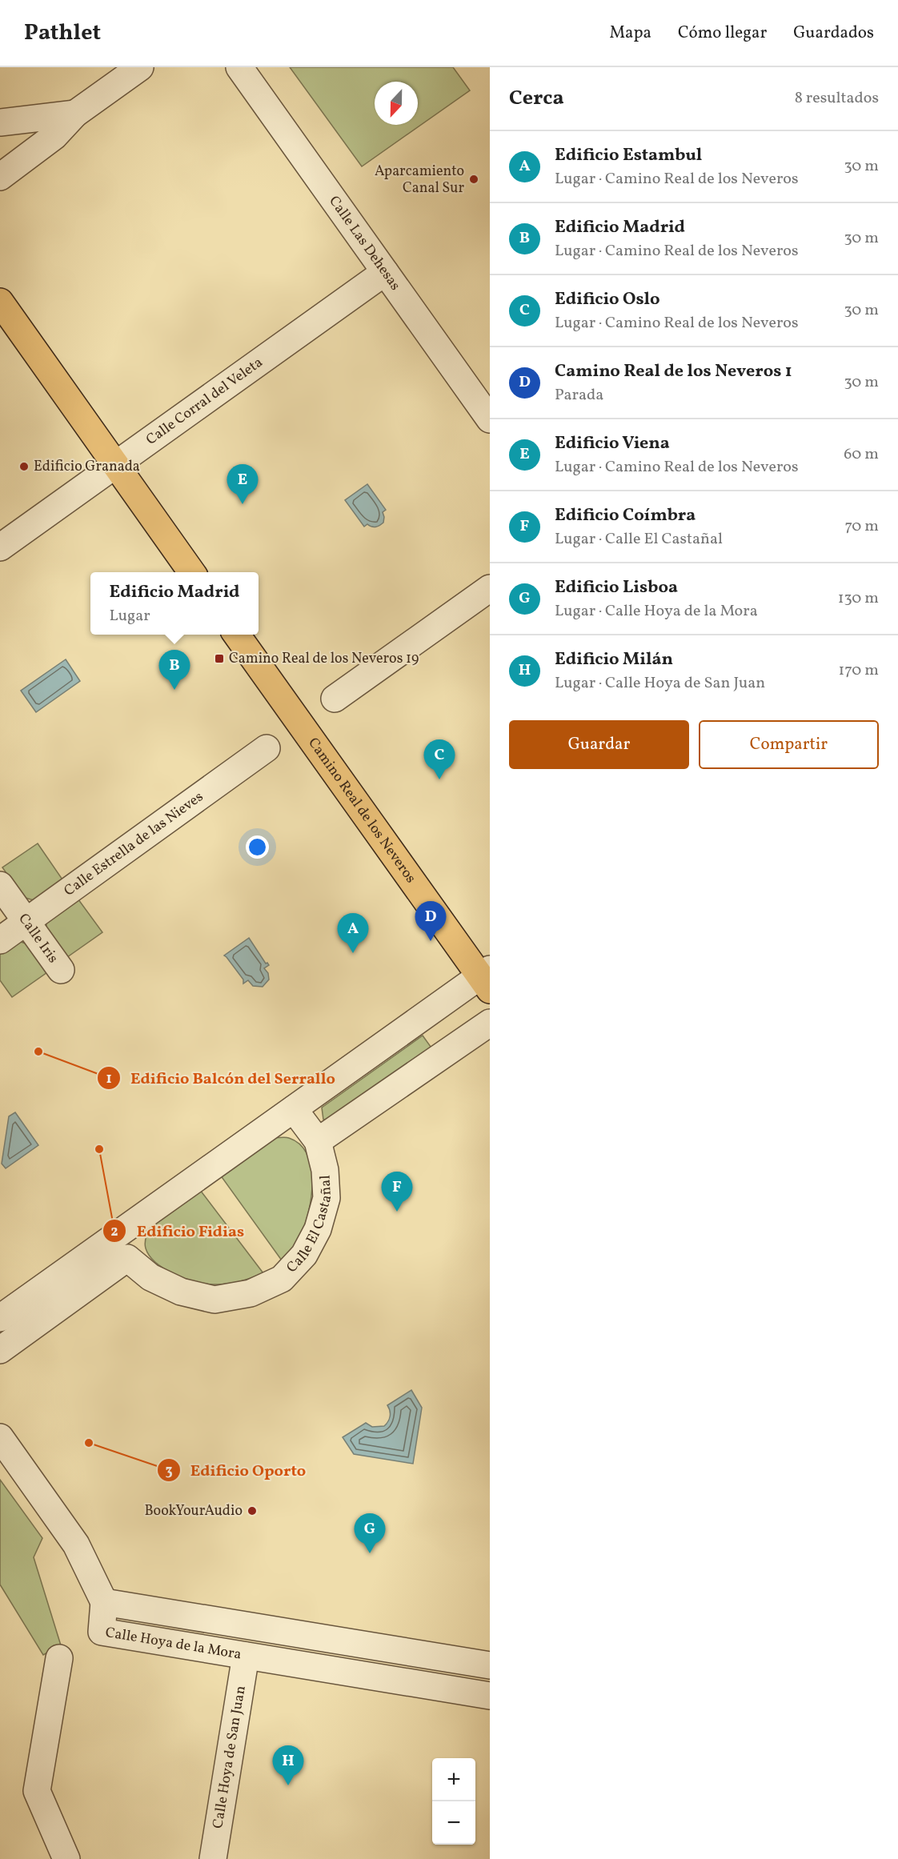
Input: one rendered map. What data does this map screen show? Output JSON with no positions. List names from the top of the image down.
{
  "streets": {
    "main road": ["Camino Real de los Neveros"],
    "street": [
      "Calle Las Dehesas",
      "Calle Corral del Veleta",
      "Calle Estrella de las Nieves",
      "Calle Iris",
      "Calle El Castañal",
      "Calle Hoya de la Mora",
      "Calle Hoya de San Juan"
    ]
  },
  "crossings": [
    ["Calle Las Dehesas", "Calle Corral del Veleta"],
    ["Calle Estrella de las Nieves", "Calle Iris"],
    ["Calle Hoya de la Mora", "Calle Hoya de San Juan"]
  ],
  "places": {
    "other": [
      "Aparcamiento Canal Sur",
      "Edificio Granada",
      "Edificio Balcón del Serrallo",
      "Edificio Fidias",
      "Edificio Oporto",
      "BookYourAudio"
    ],
    "transit": ["Camino Real de los Neveros 19"]
  },
  "north": "bottom",
  "page": {
    "header": "Pathlet",
    "nav": ["Mapa", "Cómo llegar", "Guardados"],
    "heading": ["Cerca", "8 resultados"],
    "list": [
      {
        "mark": "A",
        "name": "Edificio Estambul",
        "note": "Lugar · Camino Real de los Neveros",
        "value": "30 m"
      },
      {
        "mark": "B",
        "name": "Edificio Madrid",
        "note": "Lugar · Camino Real de los Neveros",
        "value": "30 m"
      },
      {
        "mark": "C",
        "name": "Edificio Oslo",
        "note": "Lugar · Camino Real de los Neveros",
        "value": "30 m"
      },
      {
        "mark": "D",
        "name": "Camino Real de los Neveros 1",
        "note": "Parada",
        "value": "30 m"
      },
      {
        "mark": "E",
        "name": "Edificio Viena",
        "note": "Lugar · Camino Real de los Neveros",
        "value": "60 m"
      },
      {
        "mark": "F",
        "name": "Edificio Coímbra",
        "note": "Lugar · Calle El Castañal",
        "value": "70 m"
      },
      {
        "mark": "G",
        "name": "Edificio Lisboa",
        "note": "Lugar · Calle Hoya de la Mora",
        "value": "130 m"
      },
      {
        "mark": "H",
        "name": "Edificio Milán",
        "note": "Lugar · Calle Hoya de San Juan",
        "value": "170 m"
      }
    ],
    "pins": [
      "E",
      "B",
      "C",
      "D",
      "A",
      "F",
      "G",
      "H"
    ],
    "popup": ["Edificio Madrid", "Lugar"],
    "buttons": ["Guardar", "Compartir"],
    "map_buttons": ["+", "−"]
  }
}
